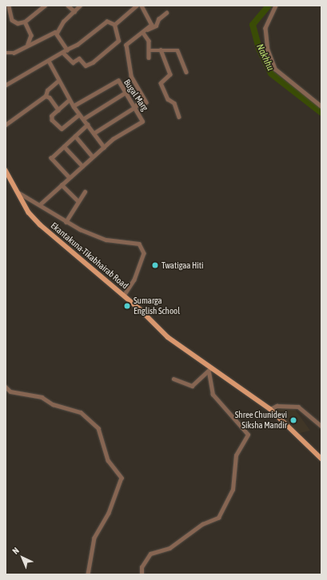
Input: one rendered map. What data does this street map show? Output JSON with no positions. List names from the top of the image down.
{
  "streets": {
    "main road": ["Ekantakuna-Tikabhairab Road"],
    "street": ["Bugal Marg"]
  },
  "water": ["Nakhhu"],
  "places": ["Twatigaa Hiti", "Sumarga English School", "Shree Chunidevi Siksha Mandir"],
  "north": "top left"
}
